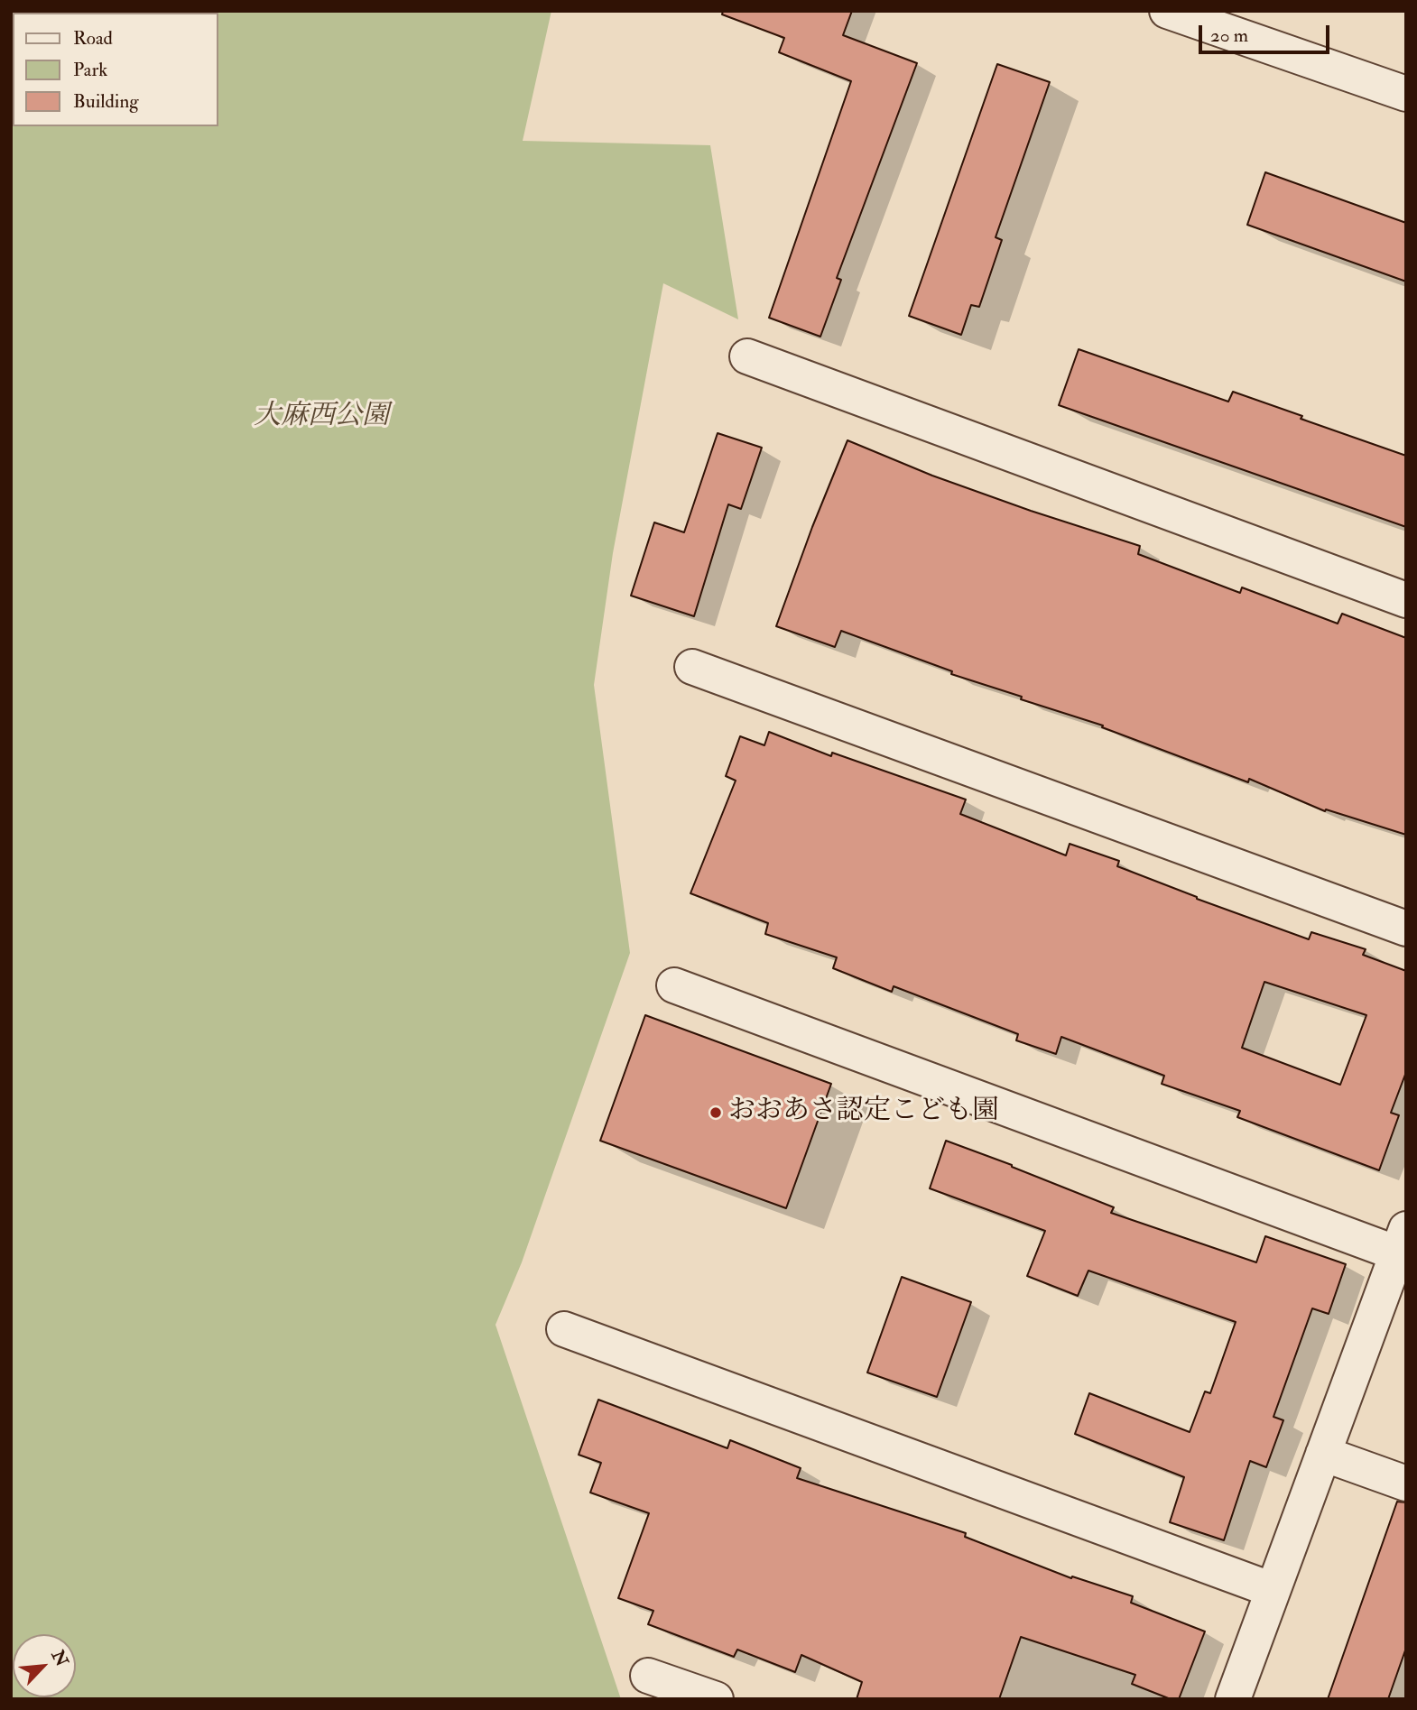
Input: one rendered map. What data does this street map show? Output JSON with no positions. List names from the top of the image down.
{
  "parks": ["大麻西公園"],
  "places": ["おおあさ認定こども園"],
  "legend": ["Road", "Park", "Building"],
  "scale_bar": "20 m",
  "north": "top right"
}
